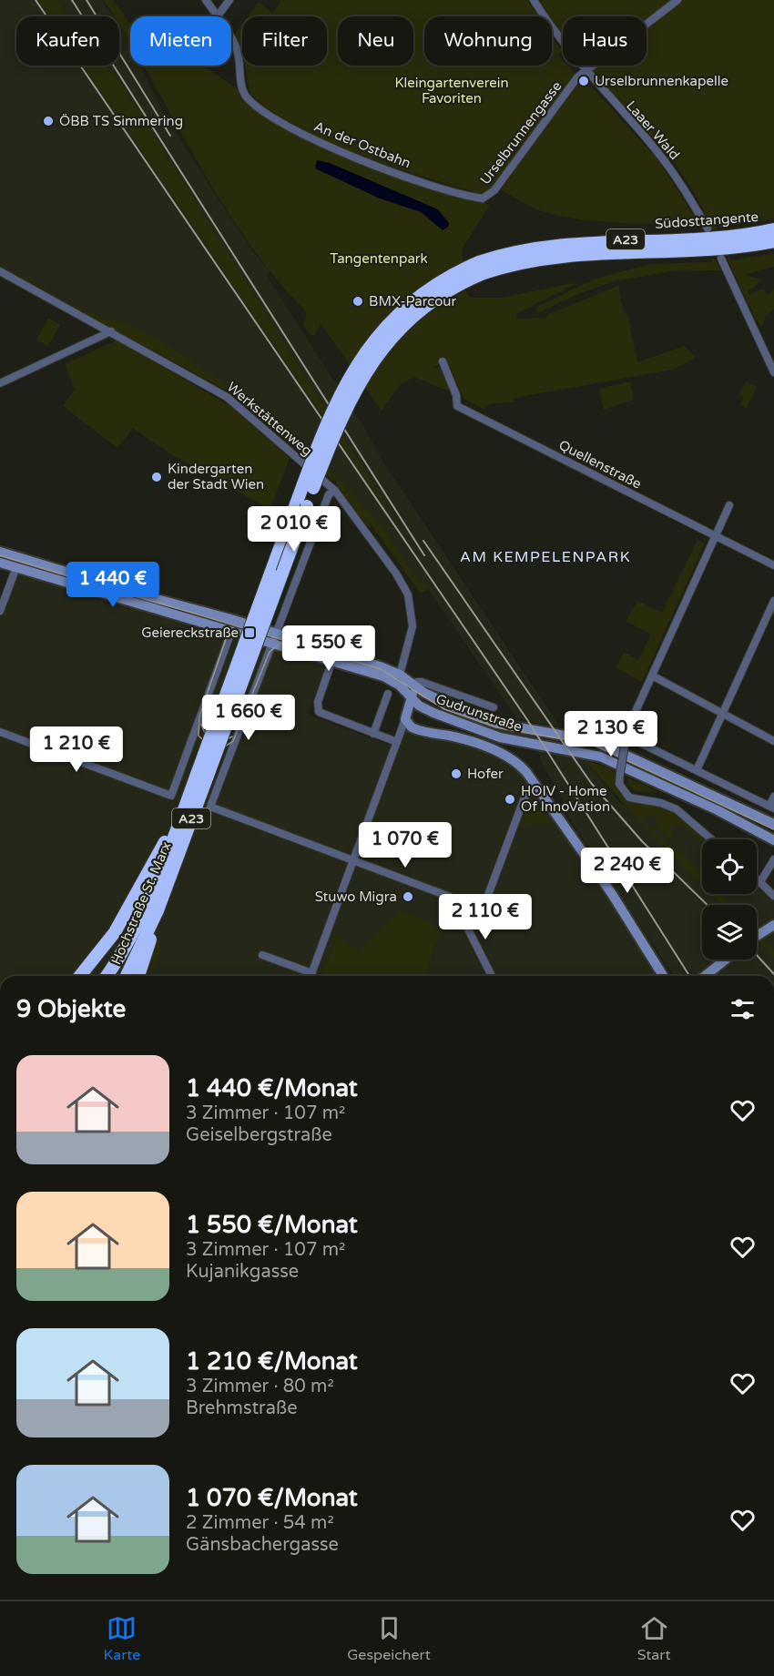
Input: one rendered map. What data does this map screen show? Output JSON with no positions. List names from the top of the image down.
{
  "streets": {
    "highway": ["Südosttangente", "A23", "Hochstraße St. Marx"],
    "main road": ["Gudrunstraße"],
    "street": [
      "Laaer Wald",
      "Urselbrunnengasse",
      "An der Ostbahn",
      "Werkstättenweg",
      "Quellenstraße"
    ]
  },
  "crossings": [
    ["Laaer Wald", "Urselbrunnengasse"],
    ["Urselbrunnengasse", "An der Ostbahn"],
    ["Südosttangente", "Hochstraße St. Marx"],
    ["Werkstättenweg", "Gudrunstraße"]
  ],
  "districts": ["AM KEMPELENPARK"],
  "parks": ["Kleingartenverein Favoriten", "Tangentenpark"],
  "places": {
    "other": [
      "Urselbrunnenkapelle",
      "ÖBB TS Simmering",
      "BMX-Parcour",
      "Kindergarten der Stadt Wien",
      "Hofer",
      "HOIV - Home Of InnoVation",
      "Stuwo Migra"
    ],
    "transit": ["Geiereckstraße"]
  },
  "page": {
    "chip": [
      "Kaufen",
      "Mieten",
      "Filter",
      "Neu",
      "Wohnung",
      "Haus"
    ],
    "price": [
      "2 010 €",
      "1 440 €",
      "1 550 €",
      "1 660 €",
      "2 130 €",
      "1 210 €",
      "1 070 €",
      "2 240 €",
      "2 110 €"
    ],
    "heading": "9 Objekte",
    "list": [
      {
        "name": "1 440 €/Monat",
        "note": "3 Zimmer · 107 m² · Geiselbergstraße"
      },
      {
        "name": "1 550 €/Monat",
        "note": "3 Zimmer · 107 m² · Kujanikgasse"
      },
      {
        "name": "1 210 €/Monat",
        "note": "3 Zimmer · 80 m² · Brehmstraße"
      },
      {
        "name": "1 070 €/Monat",
        "note": "2 Zimmer · 54 m² · Gänsbachergasse"
      }
    ],
    "tabs": ["Karte", "Gespeichert", "Start"]
  }
}
